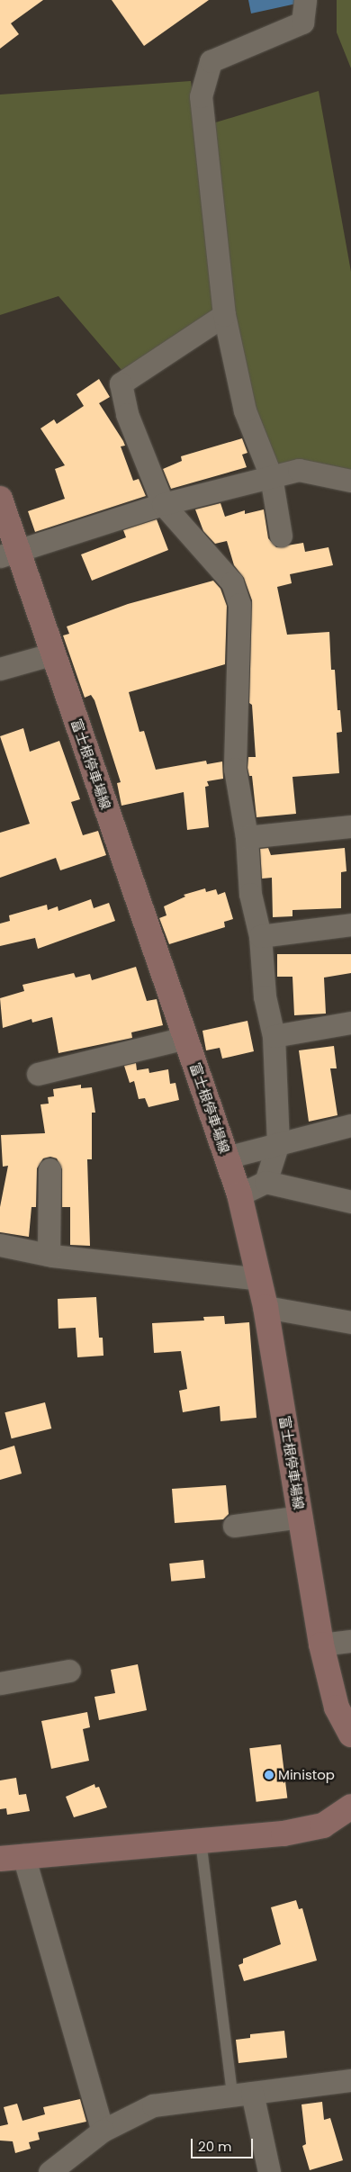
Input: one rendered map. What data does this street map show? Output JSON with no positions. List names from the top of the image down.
{
  "streets": {
    "main road": ["富士根停車場線"]
  },
  "places": ["Ministop"],
  "scale_bar": "20 m"
}
